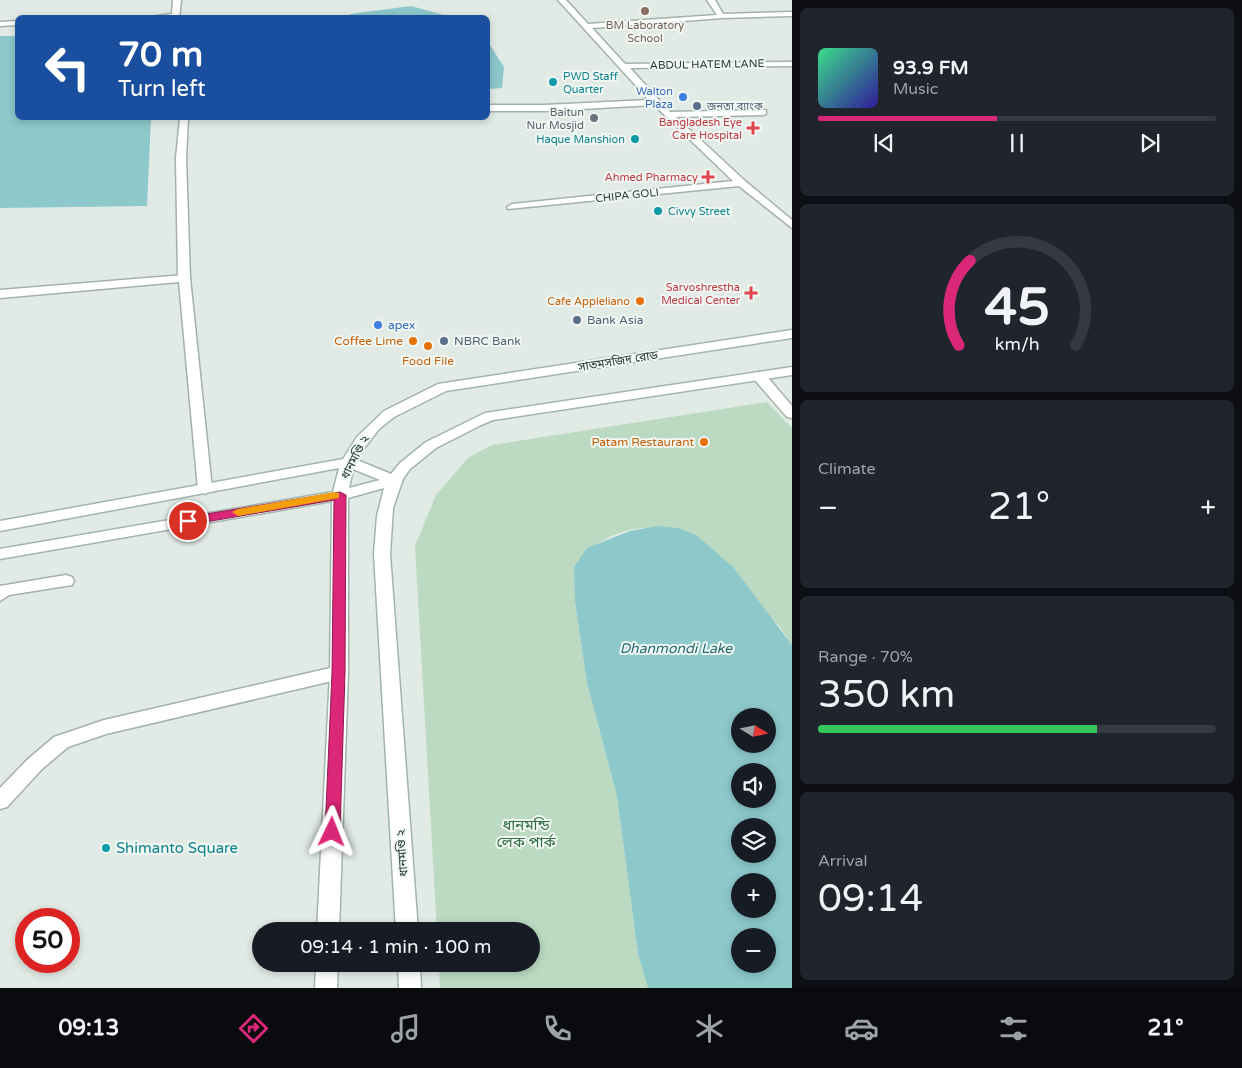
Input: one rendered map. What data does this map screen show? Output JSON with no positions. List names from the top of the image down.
{
  "streets": {
    "street": [
      "ABDUL HATEM LANE",
      "CHIPA GOLI",
      "সাতমসজিদ রোড",
      "ধানমণ্ডি ২"
    ]
  },
  "crossings": [
    ["সাতমসজিদ রোড", "ধানমণ্ডি ২"]
  ],
  "water": ["Dhanmondi Lake"],
  "parks": ["ধানমন্ডি লেক পার্ক"],
  "places": {
    "other": [
      "BM Laboratory School",
      "PWD Staff Quarter",
      "Walton Plaza",
      "জনতা ব্যাংক",
      "Baitun Nur Mosjid",
      "Haque Manshion",
      "Civvy Street",
      "Cafe Appleliano",
      "Bank Asia",
      "apex",
      "Coffee Lime",
      "NBRC Bank",
      "Food File",
      "Patam Restaurant",
      "Shimanto Square"
    ],
    "health": ["Bangladesh Eye Care Hospital", "Ahmed Pharmacy", "Sarvoshrestha Medical Center"]
  },
  "north": "right",
  "page": {
    "turn": ["70 m", "Turn left"],
    "song": ["93.9 FM", "Music"],
    "tile": [
      "Climate",
      ["Range · 70%", "350 km"],
      ["Arrival", "09:14"]
    ],
    "heat": ["−", "21°", "+"],
    "map_buttons": ["+", "−"],
    "limit": "50",
    "trip": "09:14 · 1 min · 100 m",
    "tabs": ["09:13", "21°"],
    "gauge": ["45", "km/h"]
  }
}
